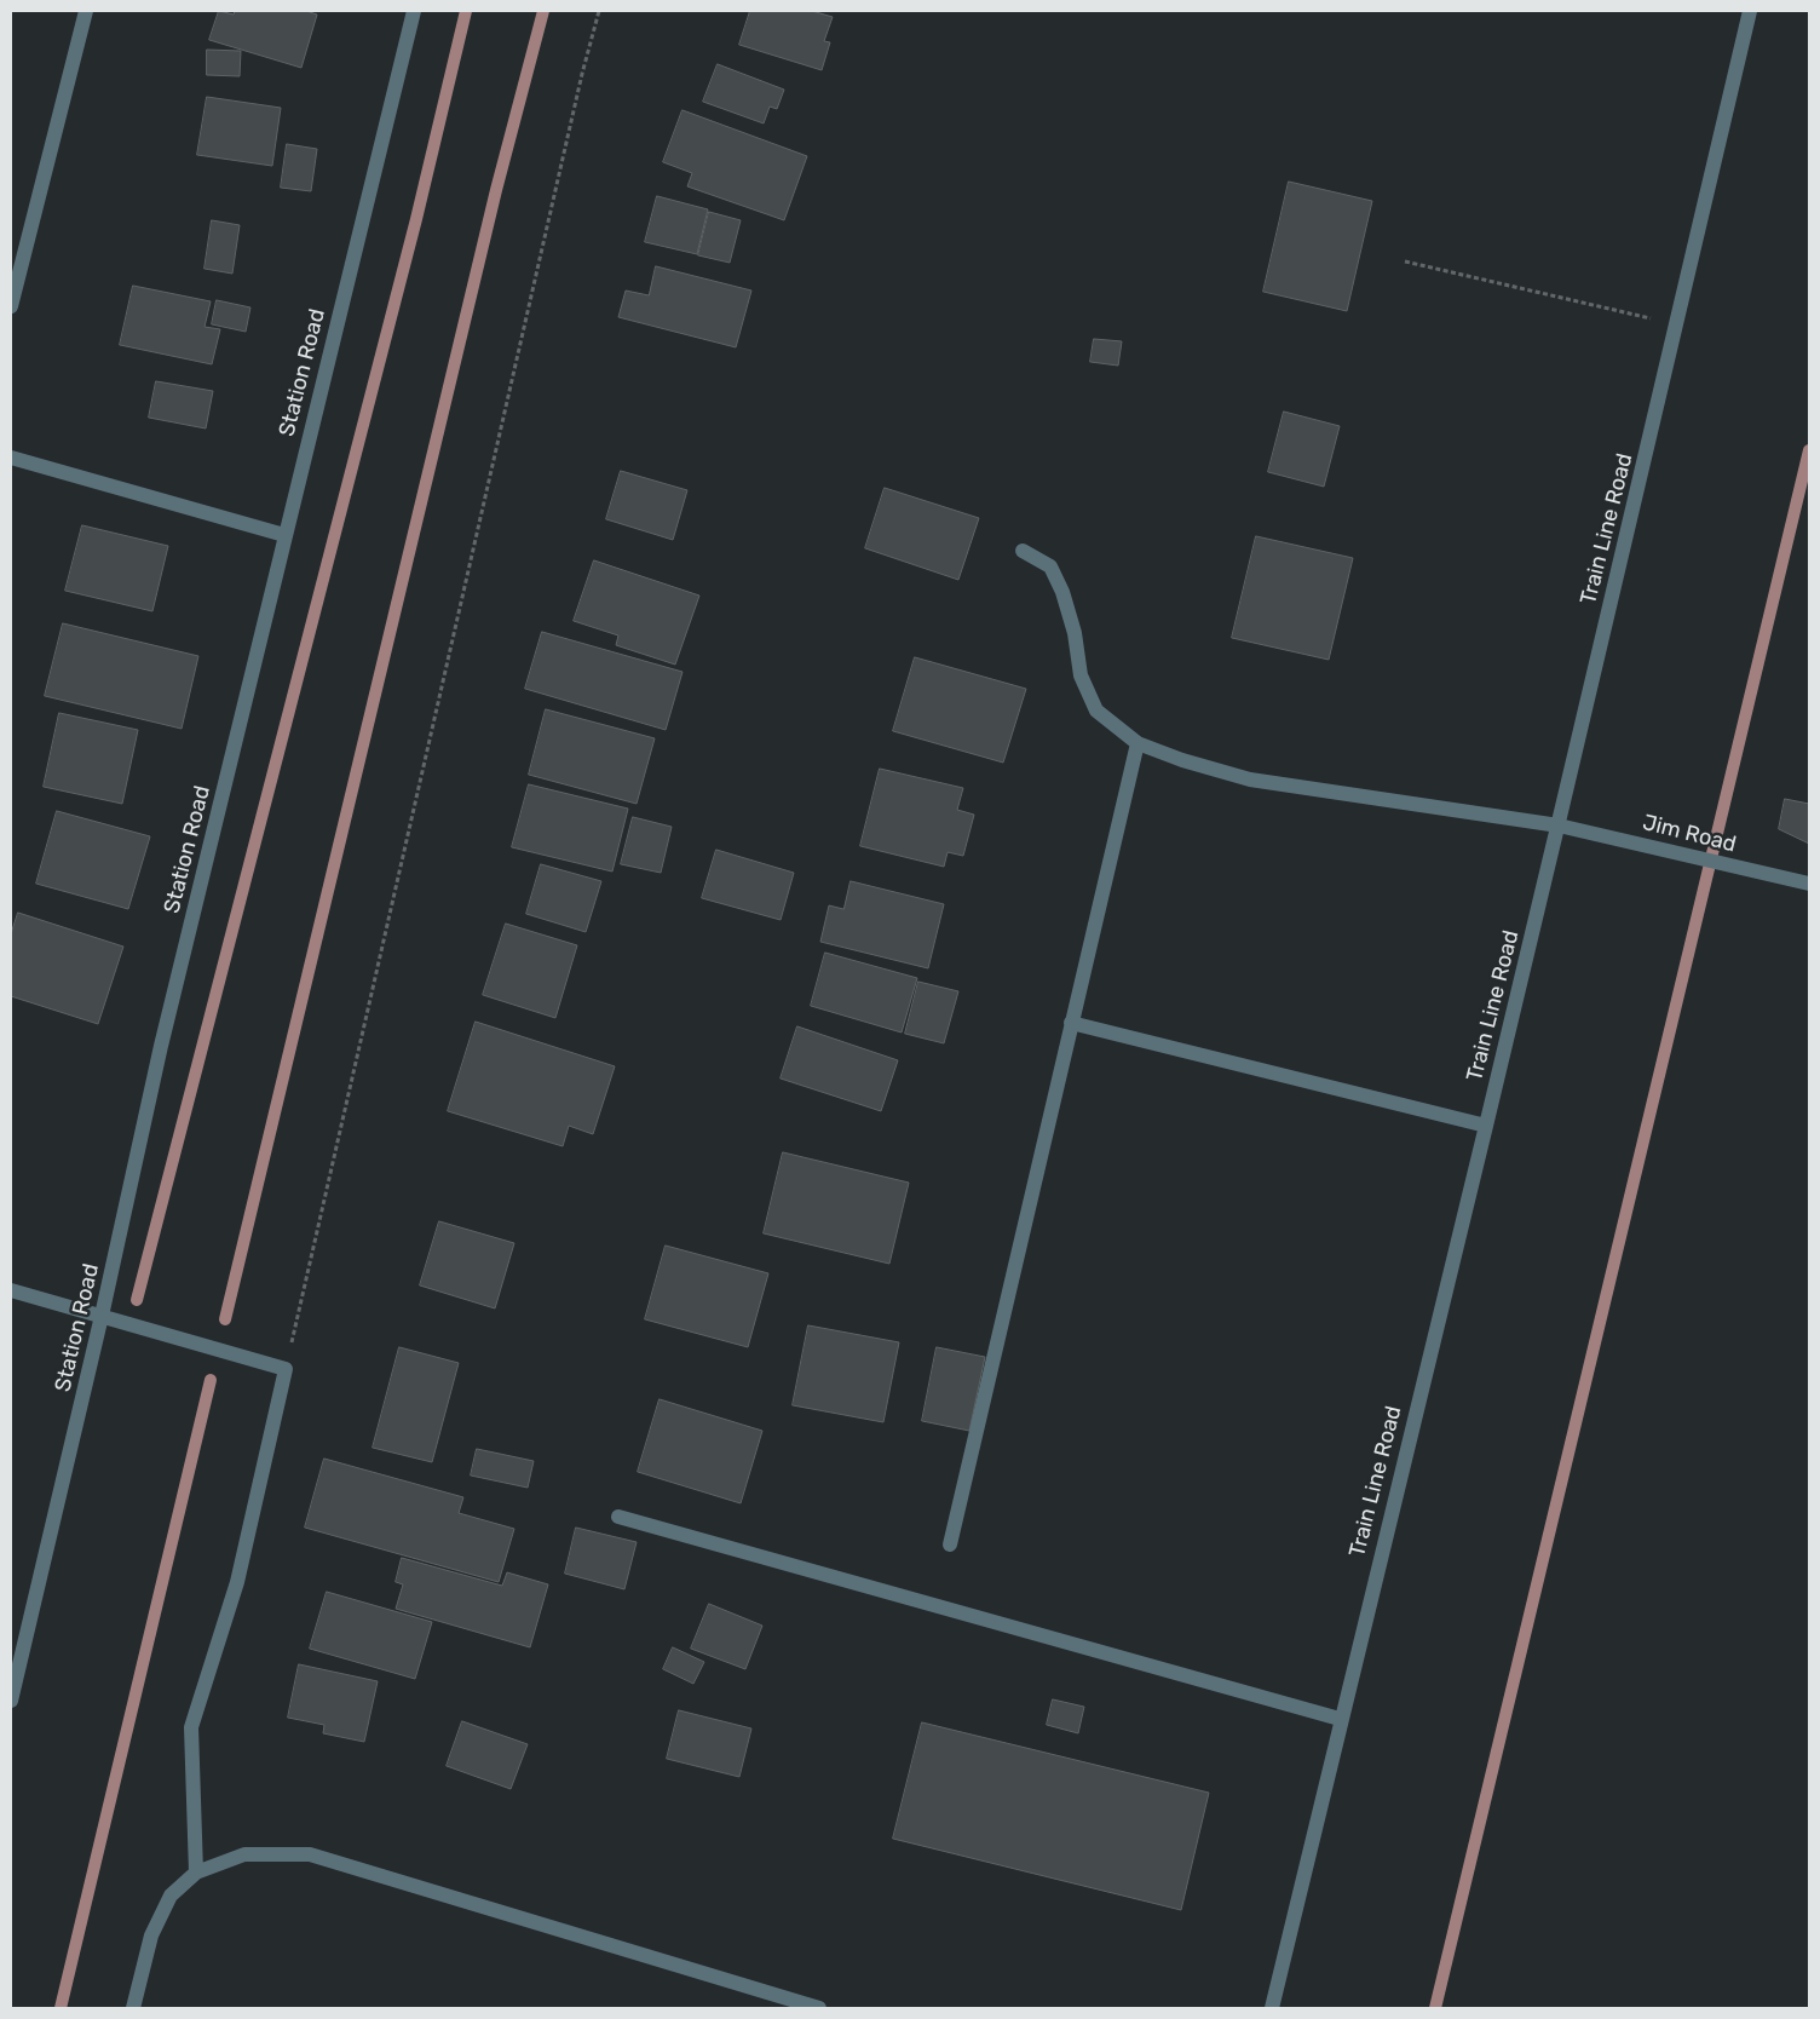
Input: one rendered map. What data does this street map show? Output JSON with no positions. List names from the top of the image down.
{
  "streets": {
    "street": ["Station Road", "Train Line Road", "Jim Road"]
  },
  "crossings": [
    ["Train Line Road", "Jim Road"]
  ]
}
